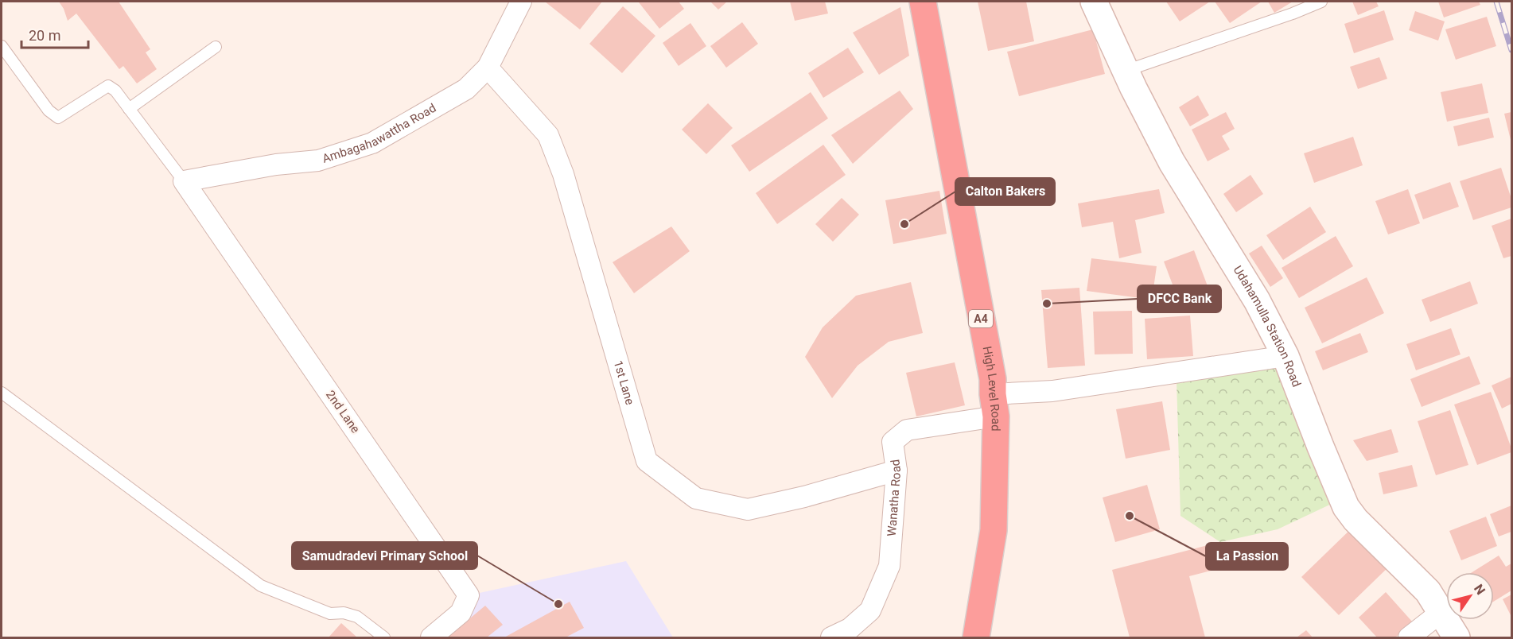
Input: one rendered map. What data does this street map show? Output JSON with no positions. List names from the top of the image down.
{
  "streets": {
    "highway": ["A4", "High Level Road"],
    "street": [
      "Ambagahawattha Road",
      "Udahamulla Station Road",
      "1st Lane",
      "2nd Lane",
      "Wanatha Road"
    ]
  },
  "crossings": [
    ["Ambagahawattha Road", "1st Lane"],
    ["Ambagahawattha Road", "2nd Lane"],
    ["1st Lane", "Wanatha Road"],
    ["High Level Road", "Wanatha Road"]
  ],
  "places": [
    "Calton Bakers",
    "DFCC Bank",
    "La Passion",
    "Samudradevi Primary School"
  ],
  "scale_bar": "20 m",
  "north": "top right"
}
